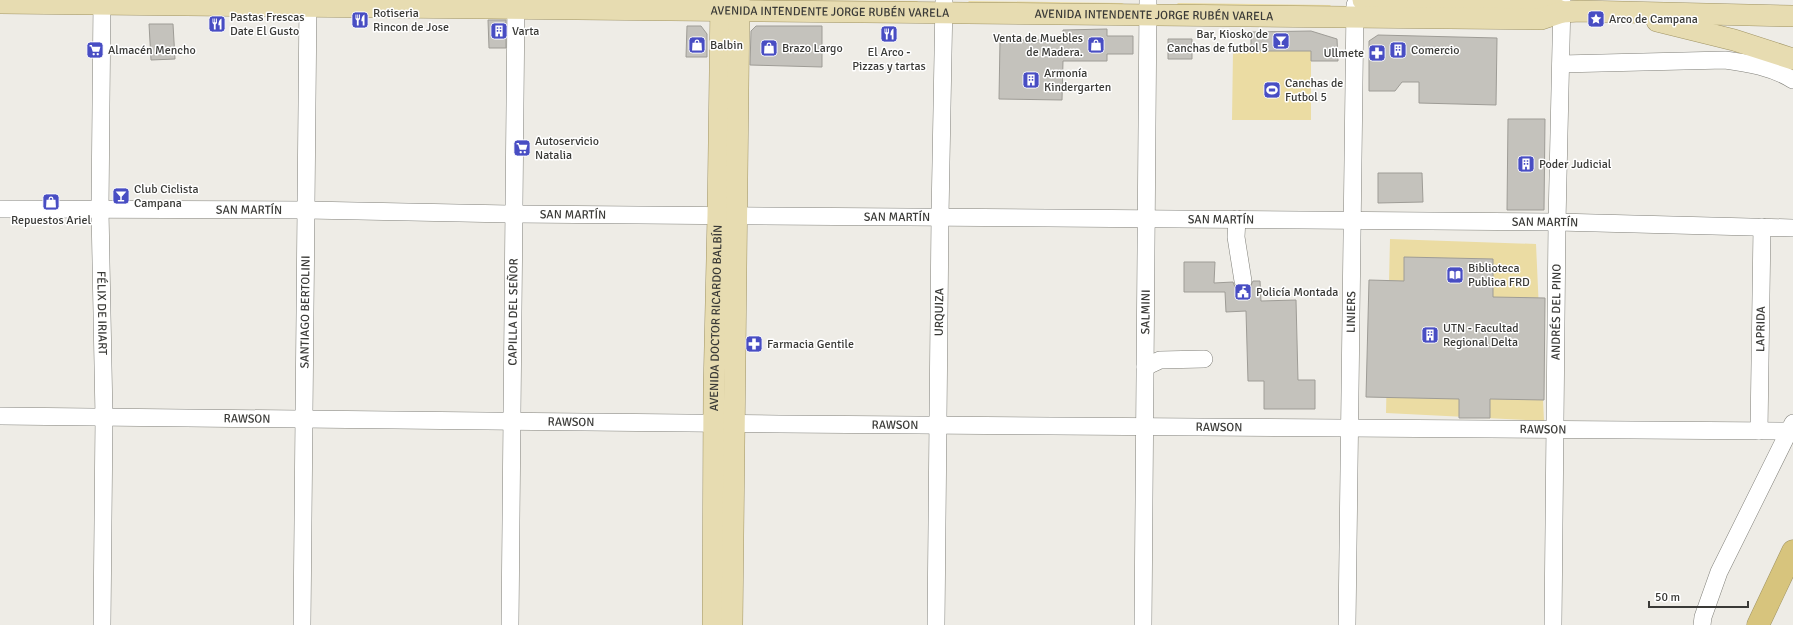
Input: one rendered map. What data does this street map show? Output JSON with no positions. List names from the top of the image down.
{
  "streets": {
    "main road": ["AVENIDA INTENDENTE JORGE RUBÉN VARELA", "AVENIDA DOCTOR RICARDO BALBÍN"],
    "street": [
      "SAN MARTÍN",
      "CAPILLA DEL SEÑOR",
      "URQUIZA",
      "SALMINI",
      "ANDRÉS DEL PINO",
      "FÉLIX DE IRIART",
      "SANTIAGO BERTOLINI",
      "LINIERS",
      "LAPRIDA",
      "RAWSON"
    ]
  },
  "crossings": [
    ["AVENIDA INTENDENTE JORGE RUBÉN VARELA", "CAPILLA DEL SEÑOR"],
    ["AVENIDA INTENDENTE JORGE RUBÉN VARELA", "URQUIZA"],
    ["AVENIDA INTENDENTE JORGE RUBÉN VARELA", "SALMINI"],
    ["AVENIDA INTENDENTE JORGE RUBÉN VARELA", "ANDRÉS DEL PINO"],
    ["AVENIDA INTENDENTE JORGE RUBÉN VARELA", "FÉLIX DE IRIART"],
    ["AVENIDA INTENDENTE JORGE RUBÉN VARELA", "SANTIAGO BERTOLINI"],
    ["AVENIDA INTENDENTE JORGE RUBÉN VARELA", "LINIERS"],
    ["AVENIDA INTENDENTE JORGE RUBÉN VARELA", "AVENIDA DOCTOR RICARDO BALBÍN"],
    ["SAN MARTÍN", "CAPILLA DEL SEÑOR"],
    ["SAN MARTÍN", "URQUIZA"],
    ["SAN MARTÍN", "SALMINI"],
    ["SAN MARTÍN", "ANDRÉS DEL PINO"],
    ["SAN MARTÍN", "FÉLIX DE IRIART"],
    ["SAN MARTÍN", "SANTIAGO BERTOLINI"],
    ["SAN MARTÍN", "LINIERS"],
    ["SAN MARTÍN", "AVENIDA DOCTOR RICARDO BALBÍN"],
    ["SAN MARTÍN", "LAPRIDA"],
    ["CAPILLA DEL SEÑOR", "RAWSON"],
    ["URQUIZA", "RAWSON"],
    ["SALMINI", "RAWSON"],
    ["ANDRÉS DEL PINO", "RAWSON"],
    ["FÉLIX DE IRIART", "RAWSON"],
    ["SANTIAGO BERTOLINI", "RAWSON"],
    ["LINIERS", "RAWSON"],
    ["AVENIDA DOCTOR RICARDO BALBÍN", "RAWSON"],
    ["LAPRIDA", "RAWSON"]
  ],
  "places": {
    "place": ["Arco de Campana"],
    "restaurant": ["Rotiseria Rincon de Jose", "Pastas Frescas Date El Gusto", "El Arco - Pizzas y tartas"],
    "building": [
      "Varta",
      "Comercio",
      "Armonía Kindergarten",
      "Poder Judicial",
      "UTN - Facultad Regional Delta"
    ],
    "bar": ["Bar, Kiosko de Canchas de futbol 5", "Club Ciclista Campana"],
    "shop": [
      "Balbin",
      "Venta de Muebles de Madera.",
      "Brazo Largo",
      "Repuestos Ariel"
    ],
    "supermarket": ["Almacén Mencho", "Autoservicio Natalia"],
    "pharmacy": ["Ullmete", "Farmacia Gentile"],
    "sports": ["Canchas de Futbol 5"],
    "library": ["Biblioteca Publica FRD"],
    "public building": ["Policía Montada"]
  },
  "scale_bar": "50 m"
}
